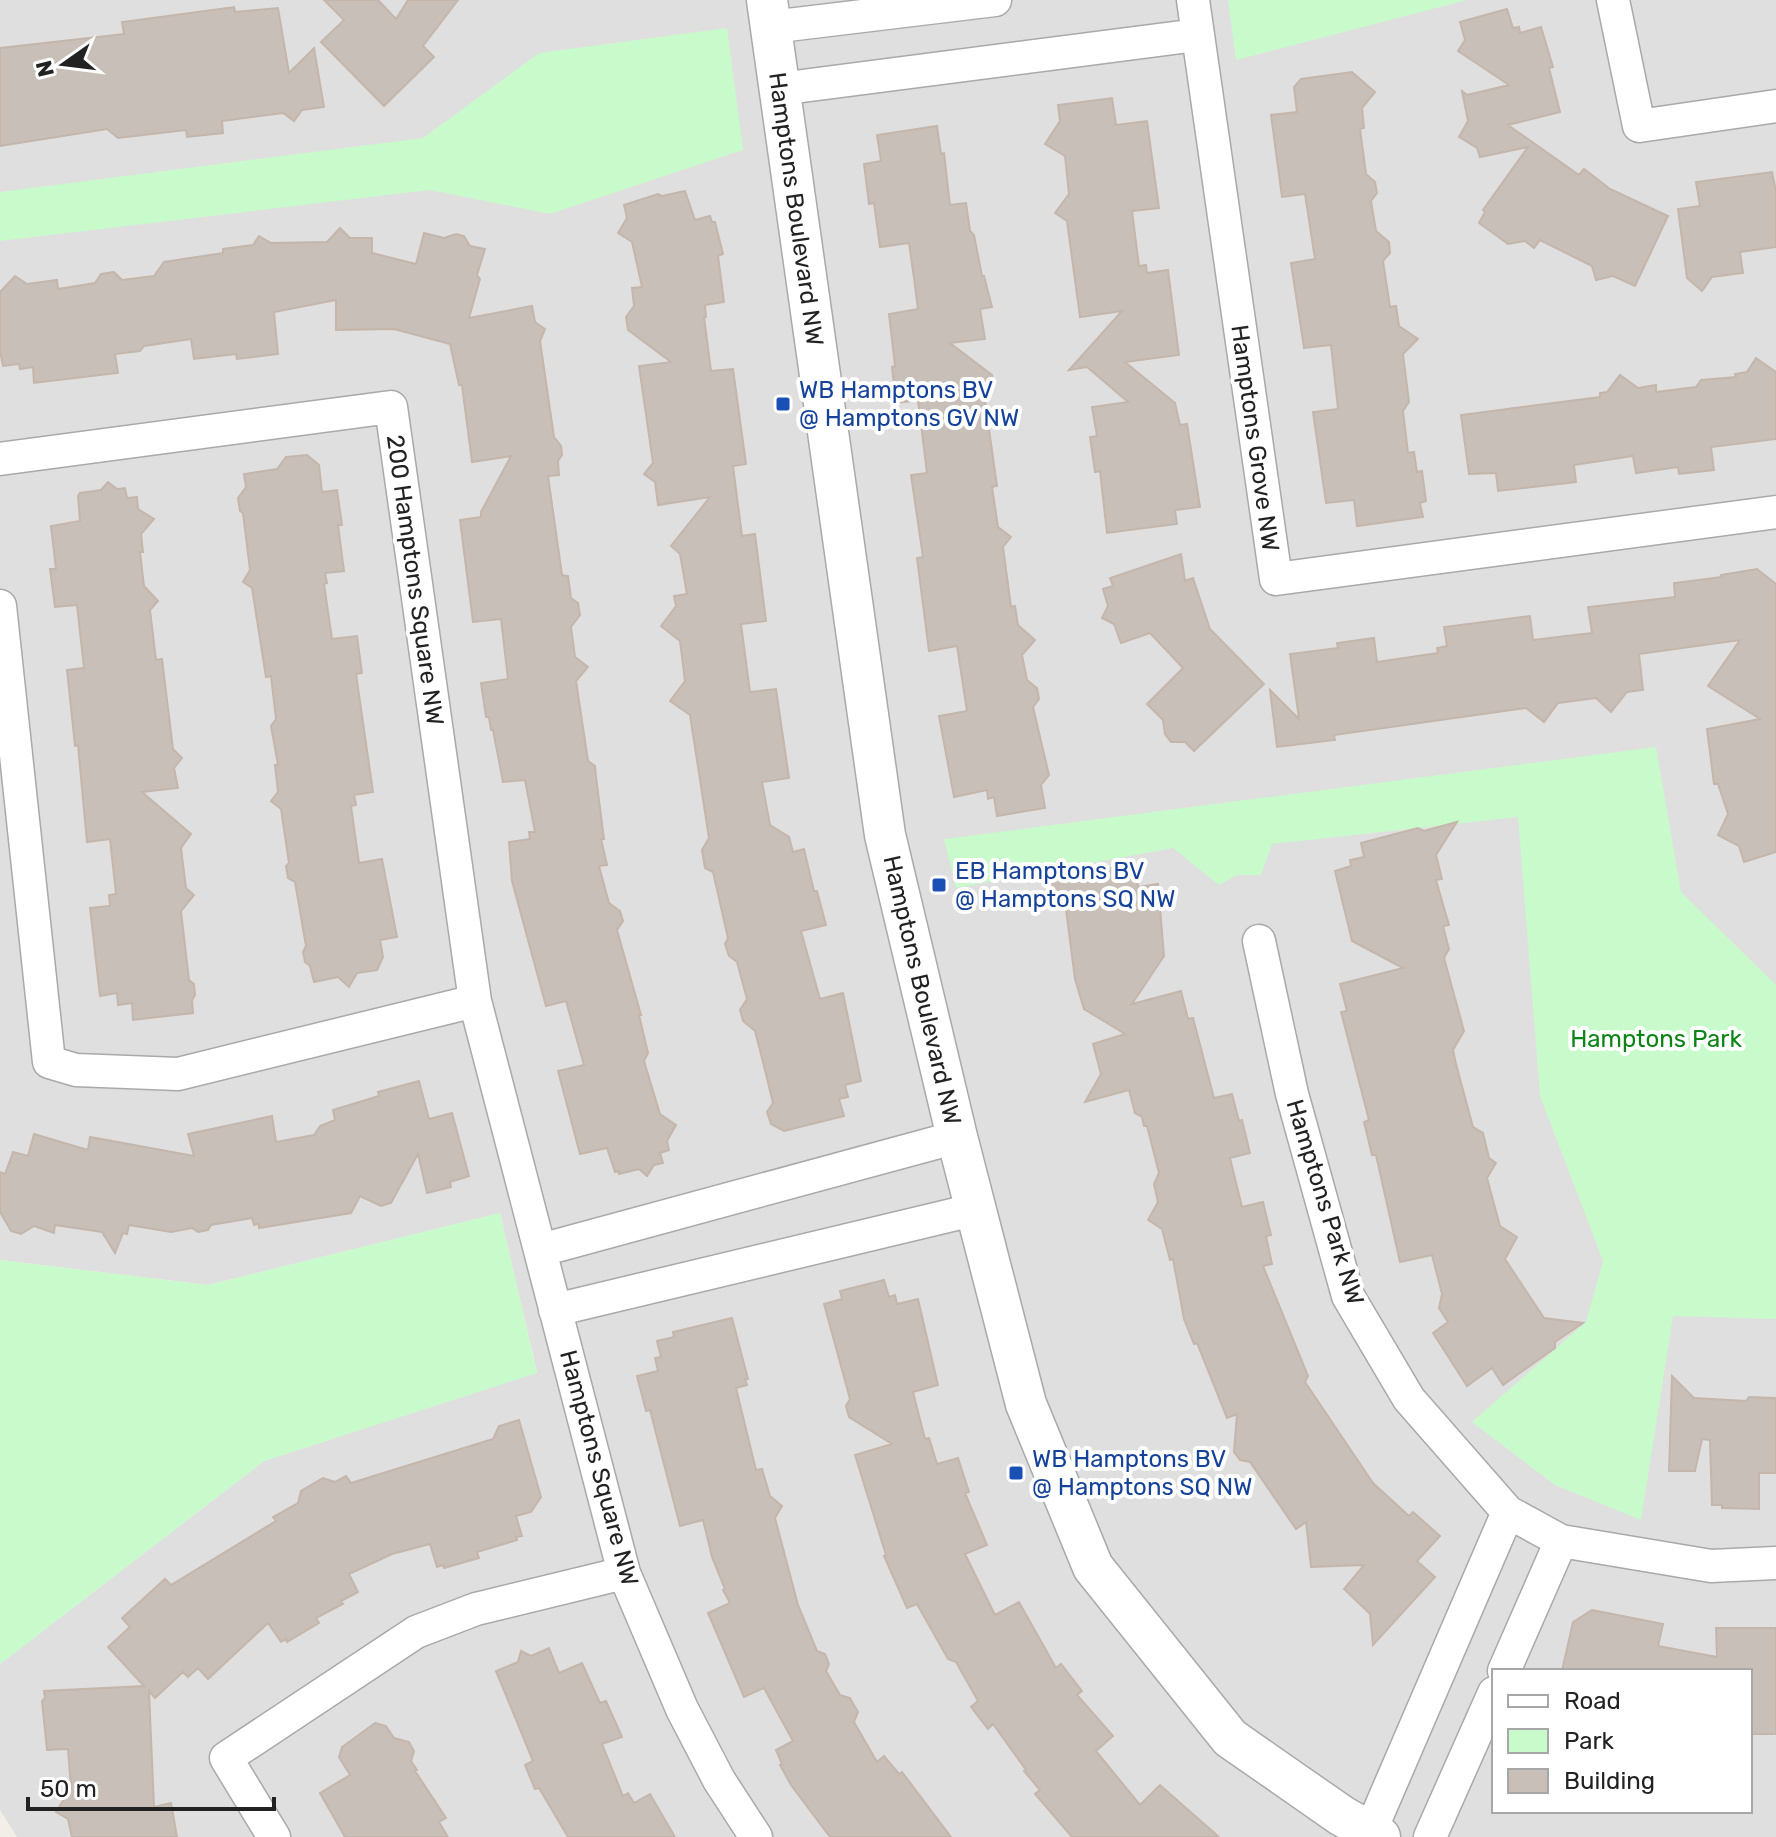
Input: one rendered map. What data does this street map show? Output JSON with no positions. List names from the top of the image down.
{
  "streets": {
    "street": [
      "Hamptons Boulevard NW",
      "Hamptons Grove NW",
      "200 Hamptons Square NW",
      "Hamptons Park NW",
      "Hamptons Square NW"
    ]
  },
  "crossings": [
    ["200 Hamptons Square NW", "Hamptons Square NW"]
  ],
  "parks": ["Hamptons Park"],
  "places": {
    "transit": ["WB Hamptons BV @ Hamptons GV NW", "EB Hamptons BV @ Hamptons SQ NW", "WB Hamptons BV @ Hamptons SQ NW"]
  },
  "legend": ["Road", "Park", "Building"],
  "scale_bar": "50 m",
  "north": "left"
}
